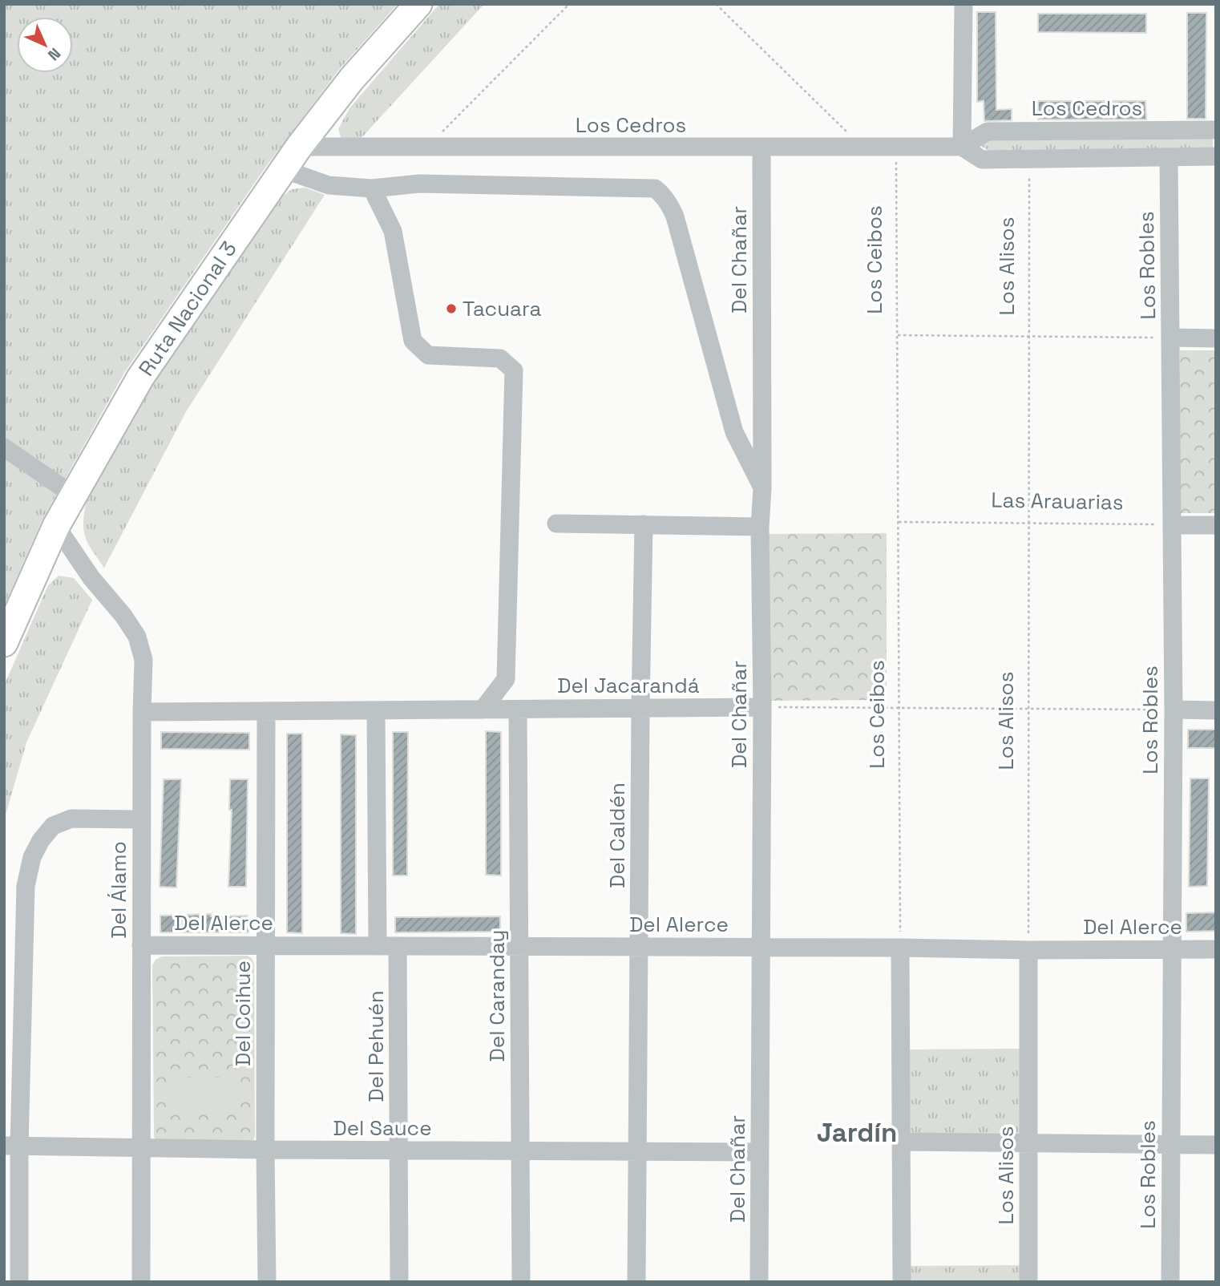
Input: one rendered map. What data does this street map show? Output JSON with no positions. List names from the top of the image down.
{
  "streets": {
    "highway": ["Ruta Nacional 3"],
    "street": [
      "Los Cedros",
      "Del Chañar",
      "Los Robles",
      "Los Alisos",
      "Del Jacarandá",
      "Del Caldén",
      "Del Álamo",
      "Del Alerce",
      "Del Caranday",
      "Del Coihue",
      "Del Pehuén",
      "Del Sauce"
    ],
    "path": ["Los Ceibos", "Las Arauarias"]
  },
  "crossings": [
    ["Los Cedros", "Del Chañar"],
    ["Los Cedros", "Los Ceibos"],
    ["Los Cedros", "Los Robles"],
    ["Los Cedros", "Los Alisos"],
    ["Los Cedros", "Ruta Nacional 3"],
    ["Del Chañar", "Del Jacarandá"],
    ["Del Chañar", "Del Alerce"],
    ["Del Chañar", "Del Sauce"],
    ["Los Ceibos", "Las Arauarias"],
    ["Los Ceibos", "Del Alerce"],
    ["Los Robles", "Las Arauarias"],
    ["Los Robles", "Del Alerce"],
    ["Los Alisos", "Las Arauarias"],
    ["Los Alisos", "Del Alerce"],
    ["Ruta Nacional 3", "Del Álamo"],
    ["Del Jacarandá", "Del Caldén"],
    ["Del Jacarandá", "Del Álamo"],
    ["Del Jacarandá", "Del Caranday"],
    ["Del Jacarandá", "Del Coihue"],
    ["Del Caldén", "Del Alerce"],
    ["Del Caldén", "Del Sauce"],
    ["Del Álamo", "Del Alerce"],
    ["Del Álamo", "Del Sauce"],
    ["Del Alerce", "Del Caranday"],
    ["Del Alerce", "Del Coihue"],
    ["Del Alerce", "Del Pehuén"],
    ["Del Caranday", "Del Sauce"],
    ["Del Coihue", "Del Sauce"],
    ["Del Pehuén", "Del Sauce"]
  ],
  "districts": ["Jardín"],
  "places": ["Tacuara"],
  "north": "bottom right"
}
